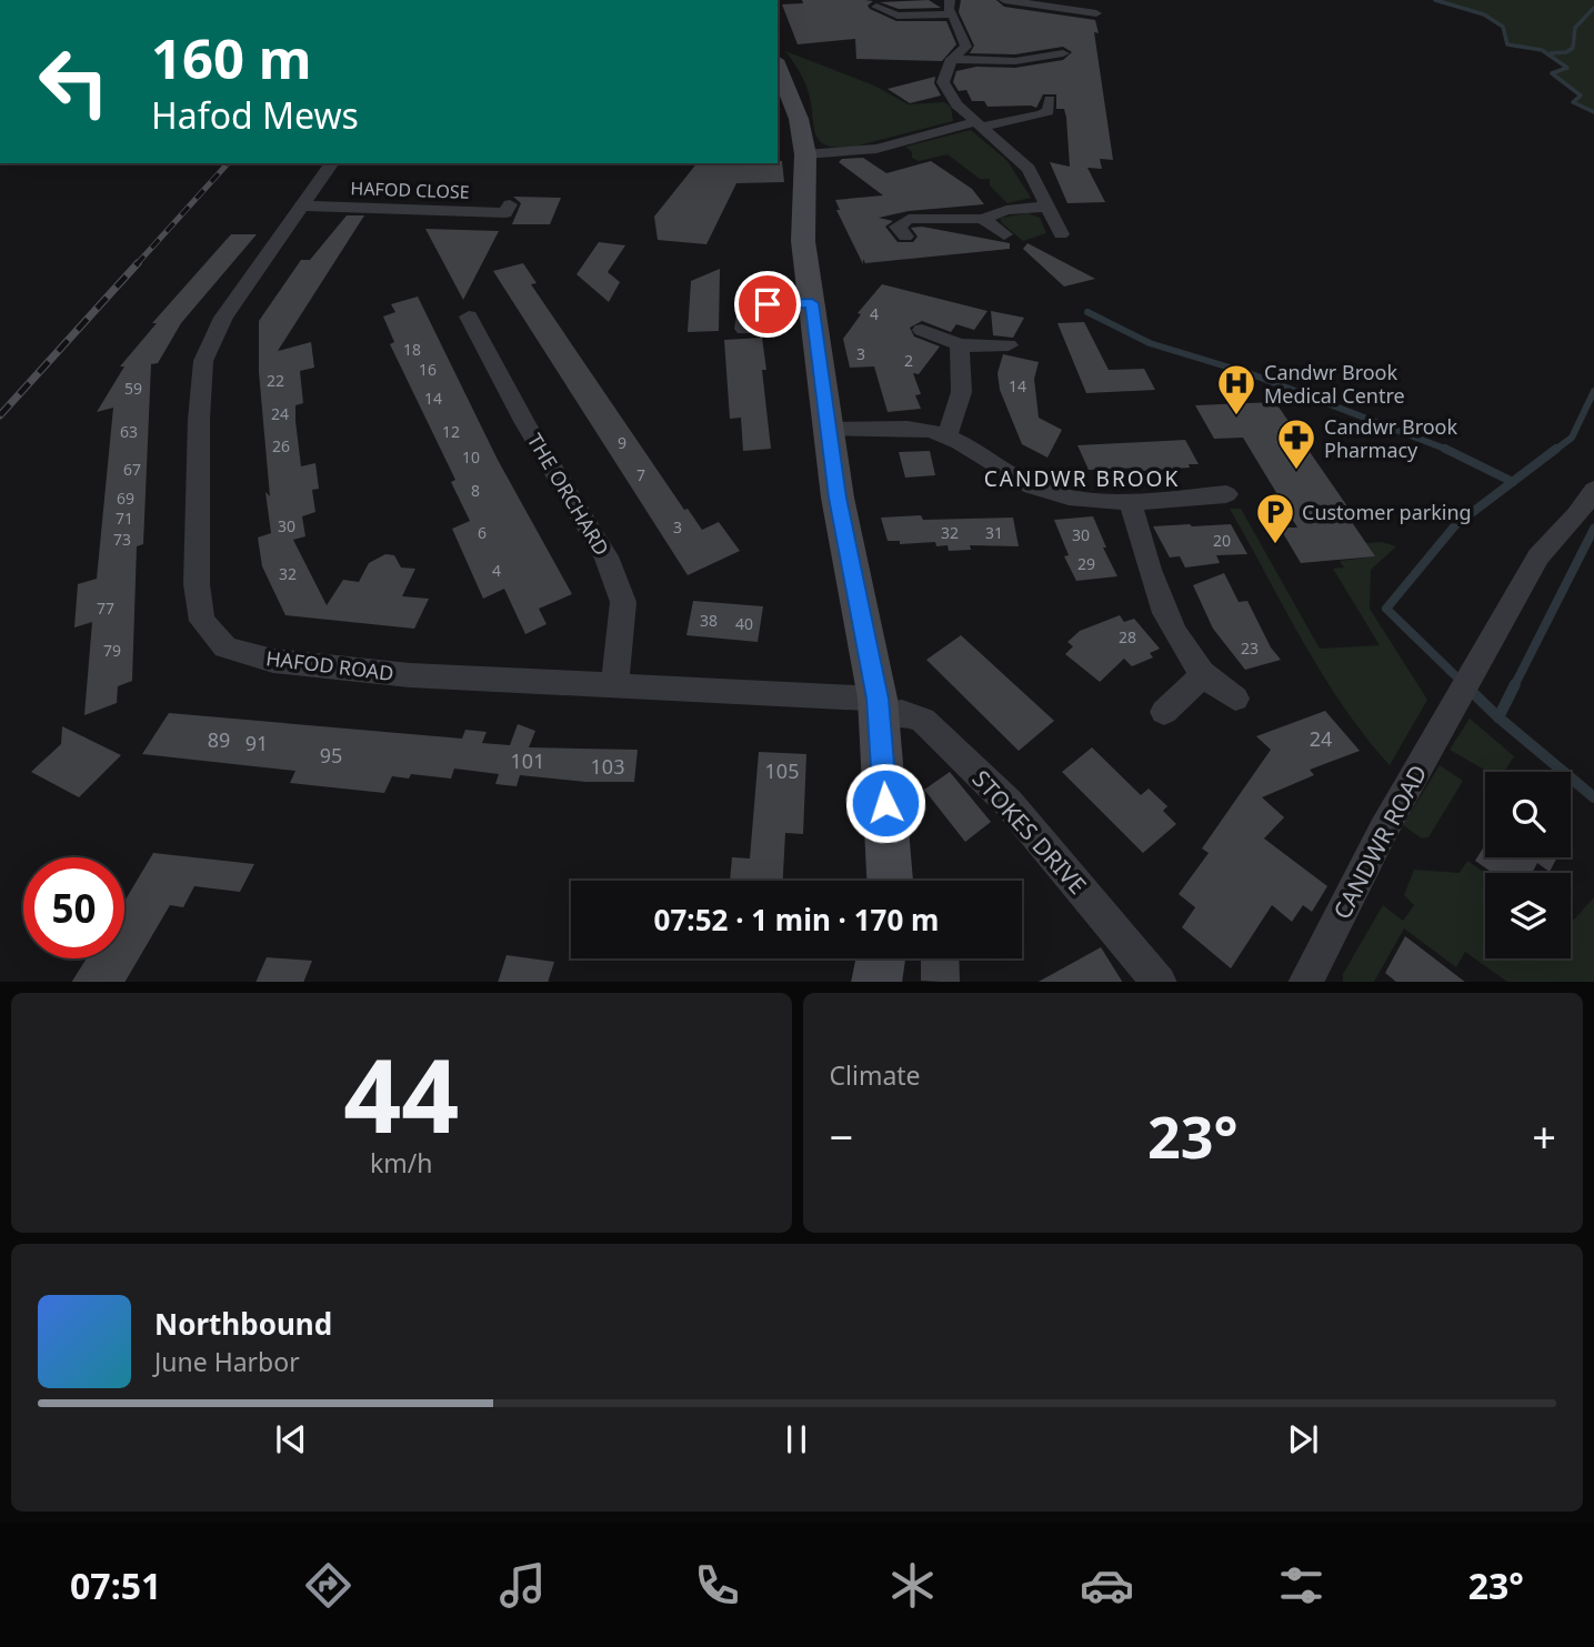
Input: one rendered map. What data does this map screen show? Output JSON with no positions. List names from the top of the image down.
{
  "streets": {
    "street": [
      "HAFOD CLOSE",
      "THE ORCHARD",
      "HAFOD ROAD",
      "STOKES DRIVE",
      "CANDWR ROAD"
    ]
  },
  "crossings": [
    ["HAFOD CLOSE", "HAFOD ROAD"],
    ["THE ORCHARD", "HAFOD ROAD"],
    ["HAFOD ROAD", "STOKES DRIVE"]
  ],
  "districts": ["CANDWR BROOK"],
  "places": {
    "hospital": ["Candwr Brook Medical Centre"],
    "pharmacy": ["Candwr Brook Pharmacy"],
    "parking": ["Customer parking"]
  },
  "house_numbers": [
    "4",
    "18",
    "3",
    "2",
    "16",
    "22",
    "14",
    "59",
    "14",
    "24",
    "63",
    "12",
    "9",
    "26",
    "10",
    "67",
    "7",
    "8",
    "69",
    "71",
    "30",
    "3",
    "6",
    "32",
    "31",
    "30",
    "73",
    "20",
    "29",
    "4",
    "32",
    "77",
    "38",
    "40",
    "28",
    "23",
    "79",
    "24",
    "89",
    "91",
    "95",
    "101",
    "103",
    "105"
  ],
  "page": {
    "turn": ["160 m", "Hafod Mews"],
    "limit": "50",
    "trip": "07:52 · 1 min · 170 m",
    "tile": [
      ["44", "km/h"],
      "Climate"
    ],
    "heat": ["−", "23°", "+"],
    "song": ["Northbound", "June Harbor"],
    "tabs": ["07:51", "23°"]
  }
}
